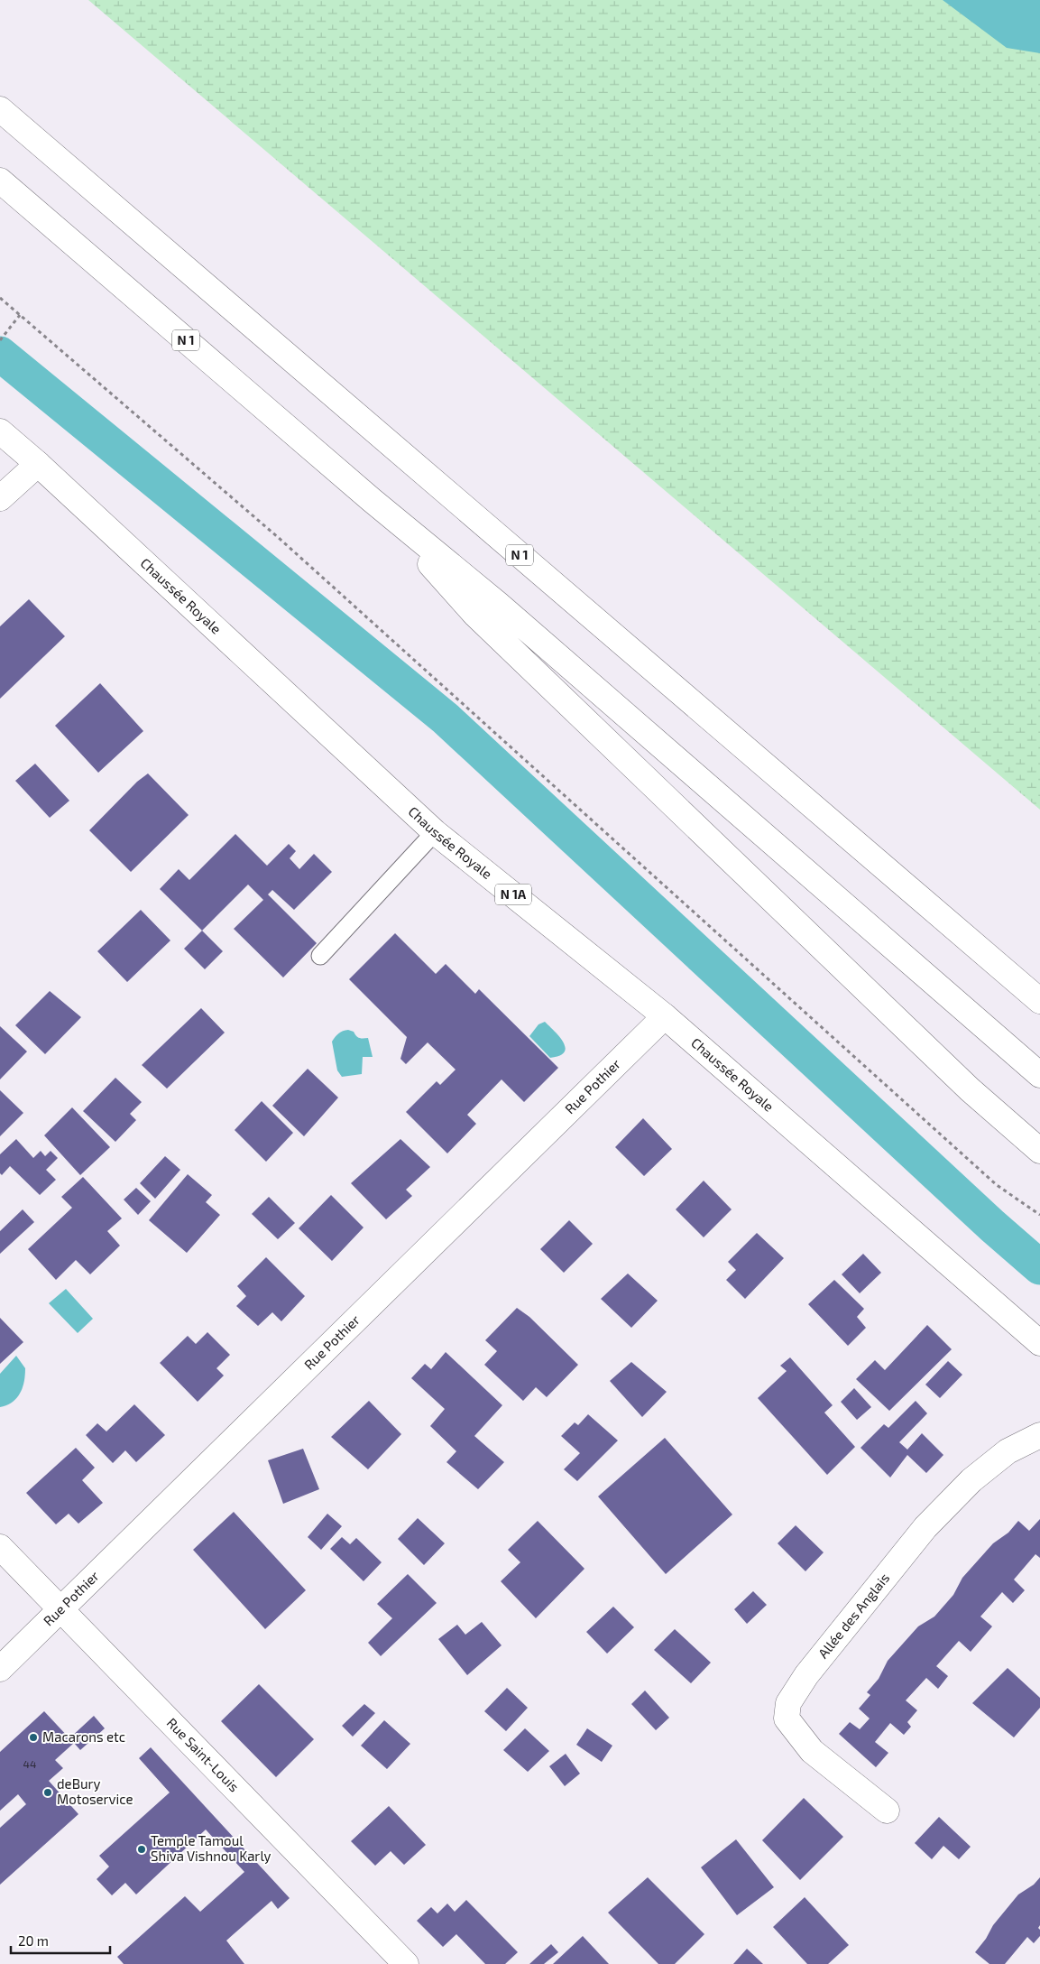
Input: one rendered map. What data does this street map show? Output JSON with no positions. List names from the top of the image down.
{
  "streets": {
    "main road": [
      "N 1",
      "Chaussée Royale",
      "N 1A",
      "Rue Pothier",
      "Allée des Anglais",
      "Rue Saint-Louis"
    ]
  },
  "crossings": [
    ["Chaussée Royale", "Rue Pothier"],
    ["Rue Pothier", "Rue Saint-Louis"]
  ],
  "places": ["Macarons etc", "deBury Motoservice", "Temple Tamoul Shiva Vishnou Karly"],
  "house_numbers": ["44"],
  "scale_bar": "20 m"
}
